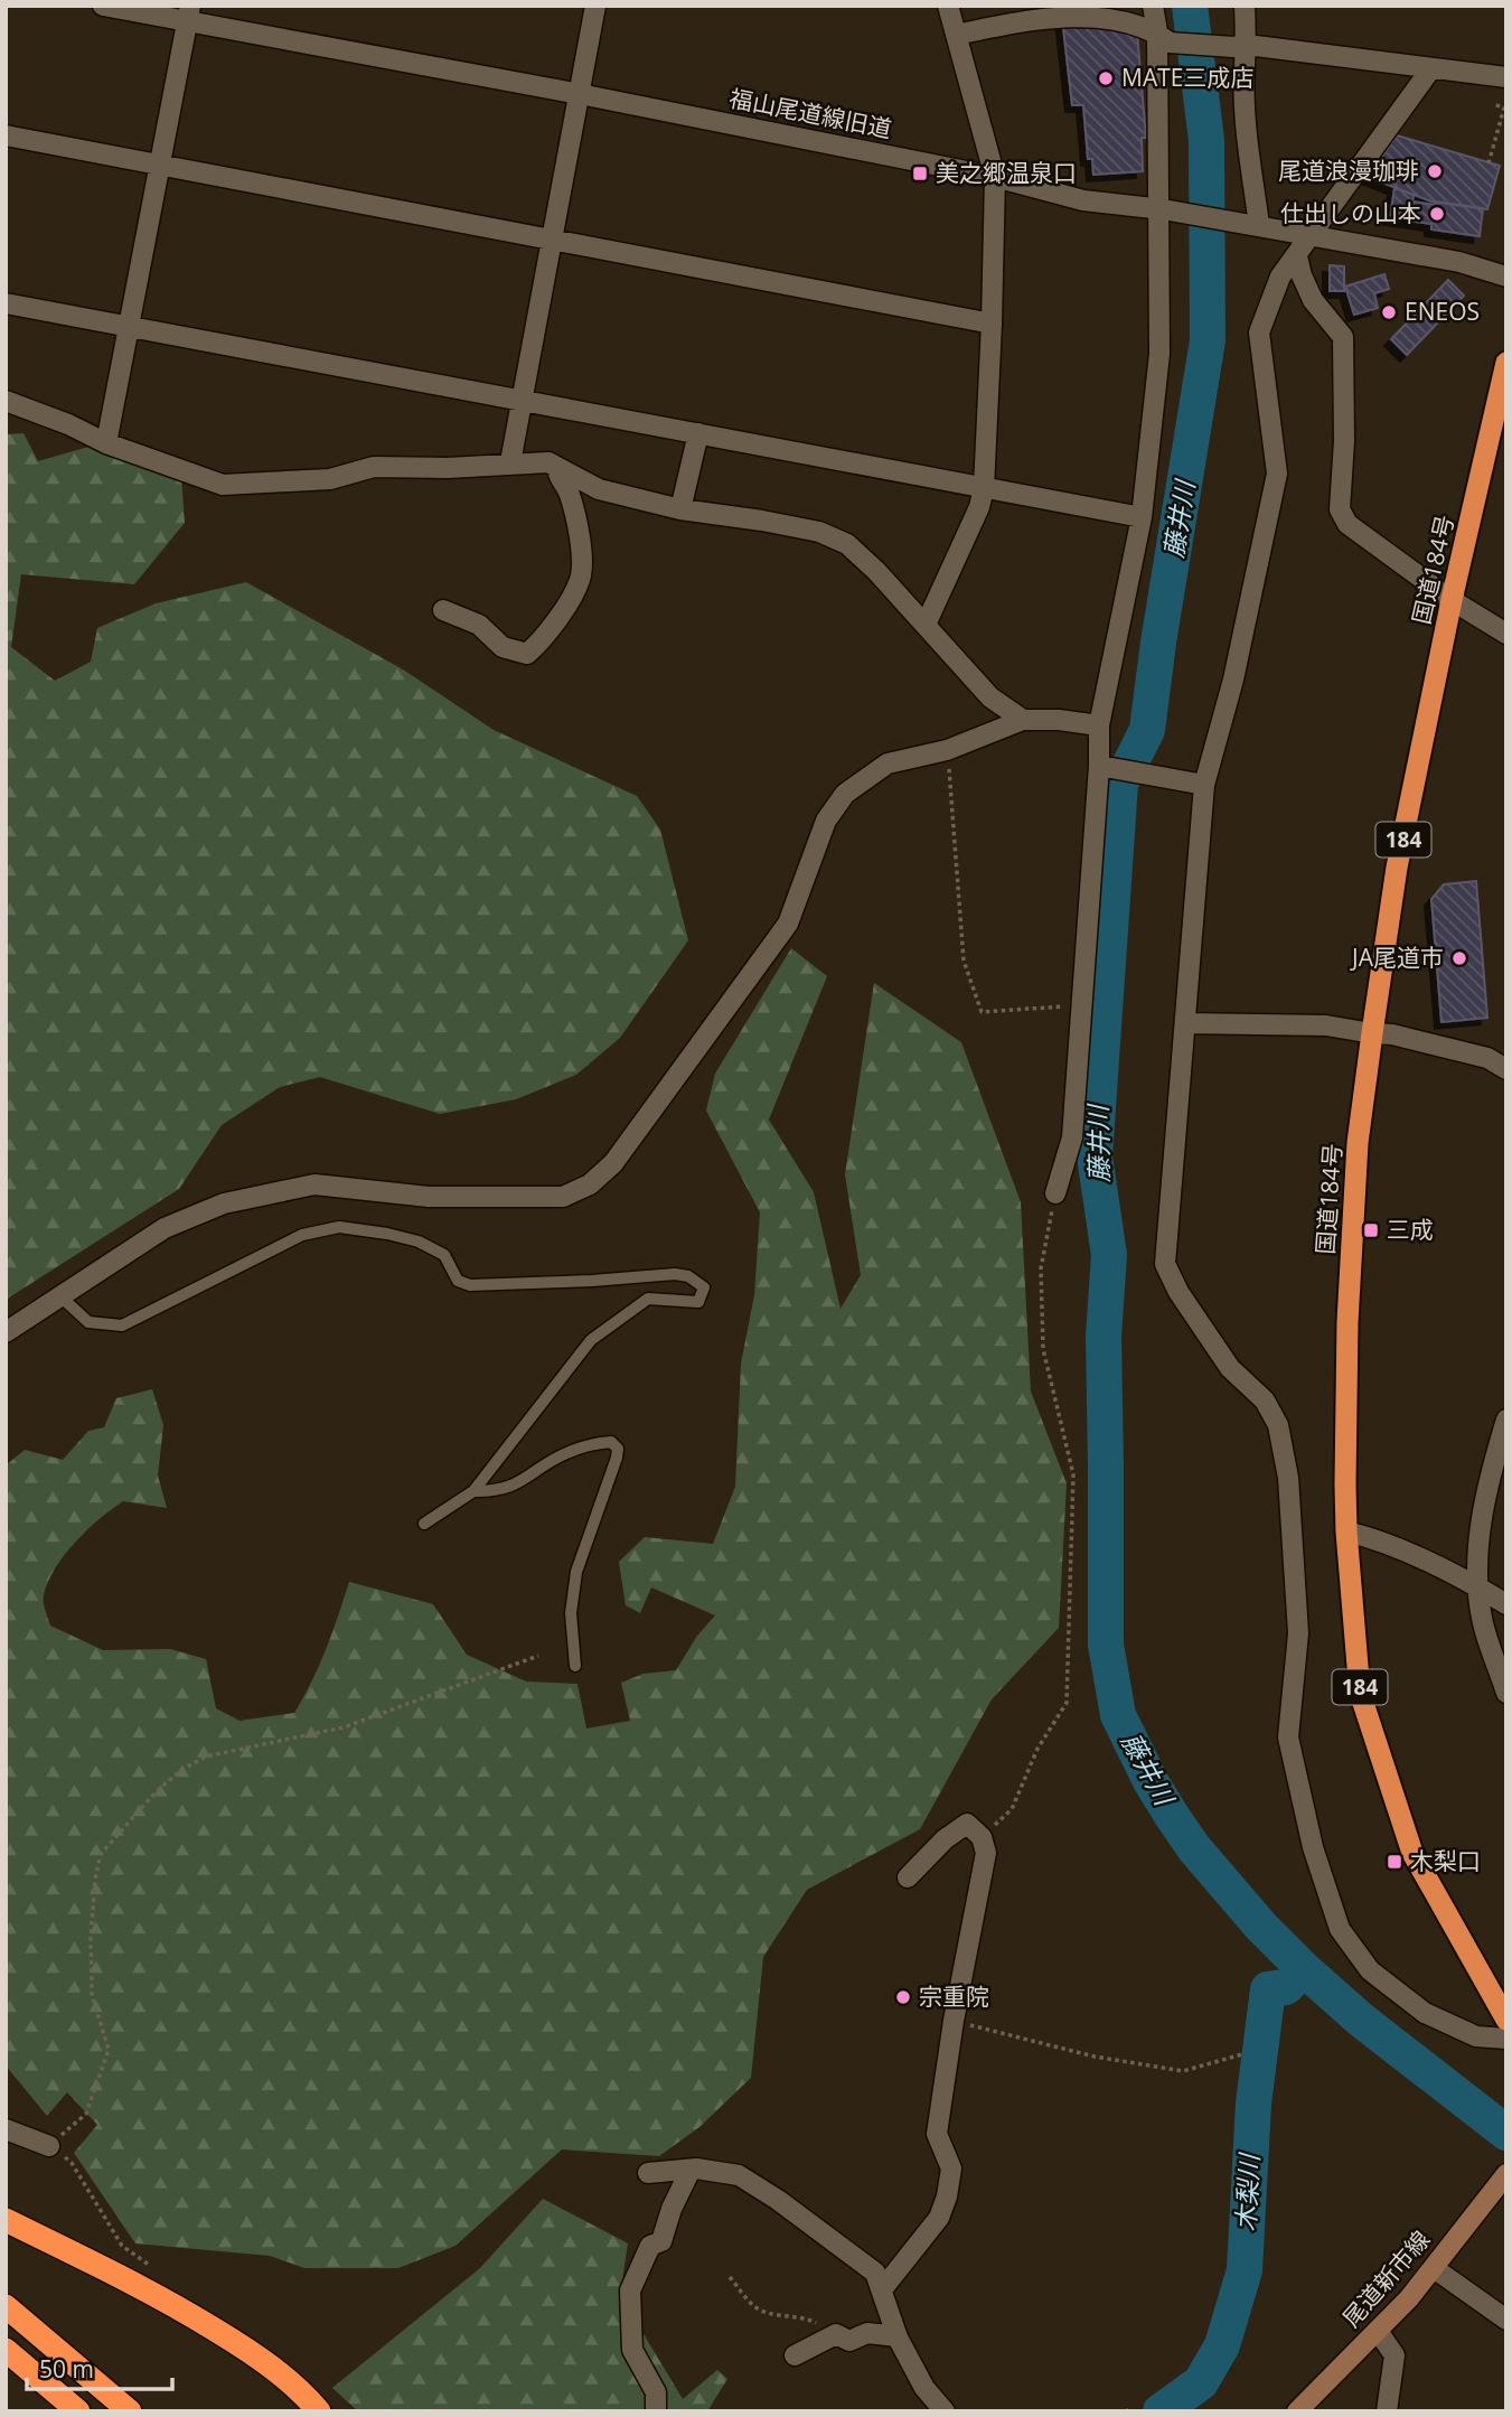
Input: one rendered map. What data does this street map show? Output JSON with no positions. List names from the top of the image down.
{
  "streets": {
    "highway": ["国道184号", "184"],
    "main road": ["尾道新市線"],
    "street": ["福山尾道線旧道"]
  },
  "water": ["藤井川", "木梨川"],
  "places": {
    "other": [
      "MATE三成店",
      "尾道浪漫珈琲",
      "仕出しの山本",
      "ENEOS",
      "JA尾道市",
      "宗重院"
    ],
    "transit": ["美之郷温泉口", "三成", "木梨口"]
  },
  "scale_bar": "50 m"
}
